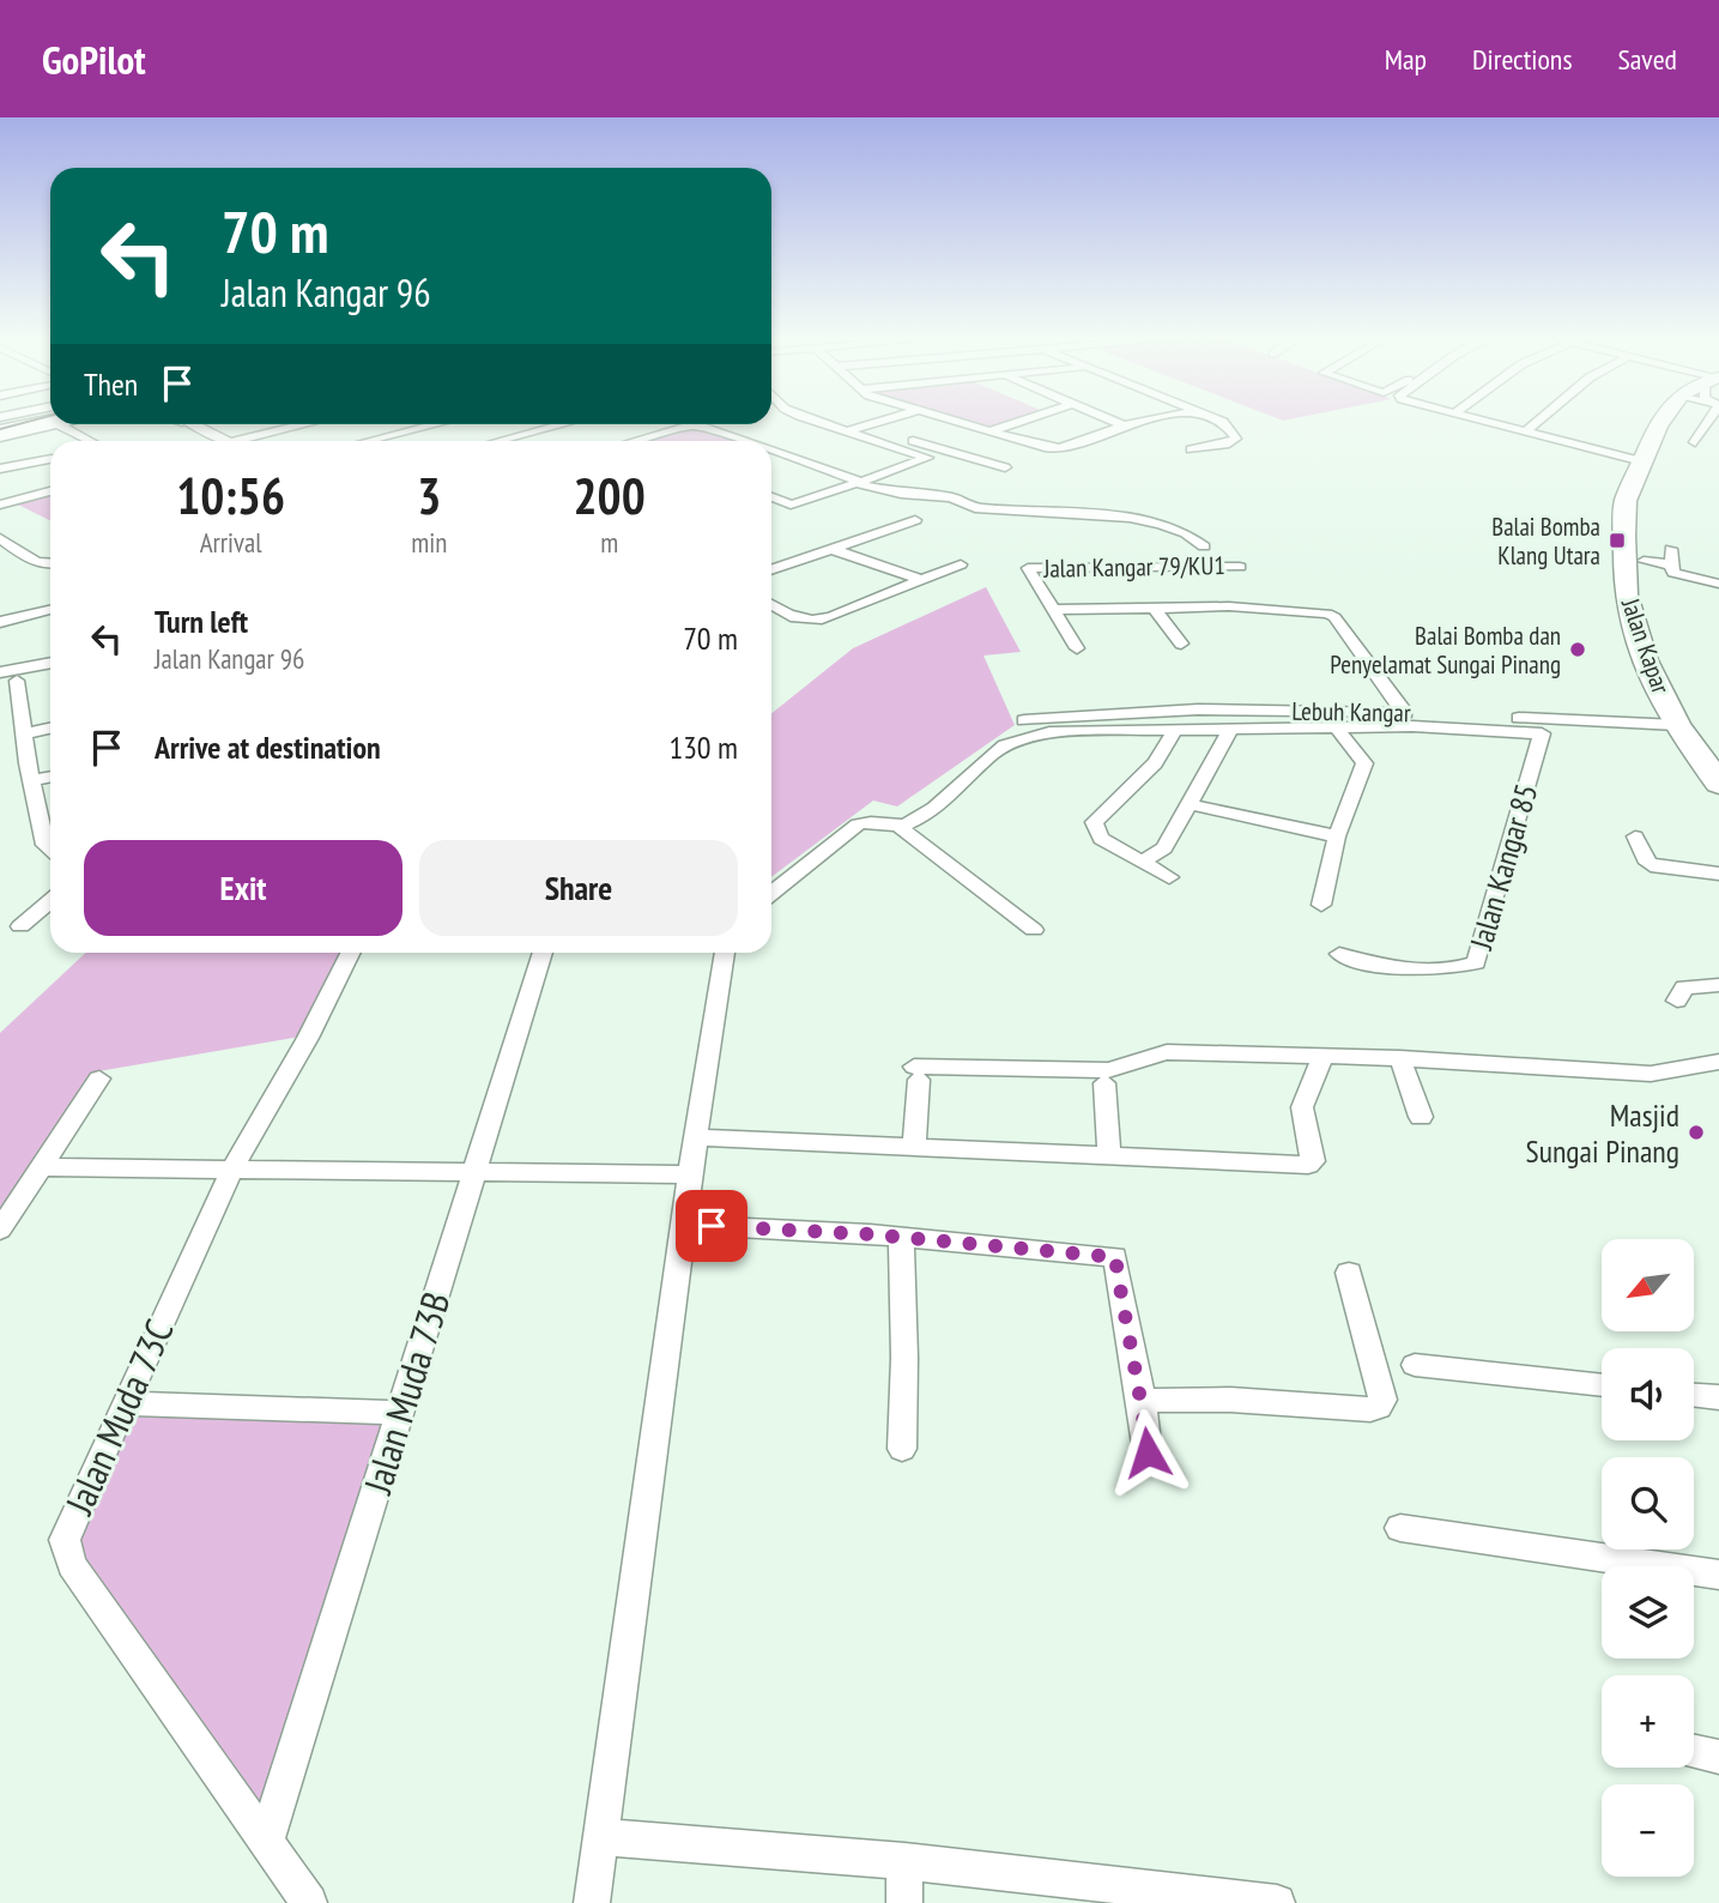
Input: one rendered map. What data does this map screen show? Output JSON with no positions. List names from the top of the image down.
{
  "streets": {
    "highway": ["Jalan Kapar"],
    "street": [
      "Jalan Kangar 79/KU1",
      "Lebuh Kangar",
      "Jalan Kangar 85",
      "Jalan Muda 73B",
      "Jalan Muda 73C"
    ]
  },
  "crossings": [
    ["Jalan Kapar", "Lebuh Kangar"],
    ["Jalan Muda 73B", "Jalan Muda 73C"]
  ],
  "places": {
    "transit": ["Balai Bomba Klang Utara"],
    "other": ["Balai Bomba dan Penyelamat Sungai Pinang", "Masjid Sungai Pinang"]
  },
  "north": "bottom left",
  "page": {
    "header": "GoPilot",
    "nav": ["Map", "Directions", "Saved"],
    "turn": ["70 m", "Jalan Kangar 96"],
    "then": "Then",
    "eta": [
      "10:56",
      "Arrival",
      "3",
      "min",
      "200",
      "m"
    ],
    "list": [
      {
        "name": "Turn left",
        "note": "Jalan Kangar 96",
        "value": "70 m"
      },
      {
        "name": "Arrive at destination",
        "value": "130 m"
      }
    ],
    "buttons": ["Exit", "Share"],
    "map_buttons": ["+", "−"]
  }
}
